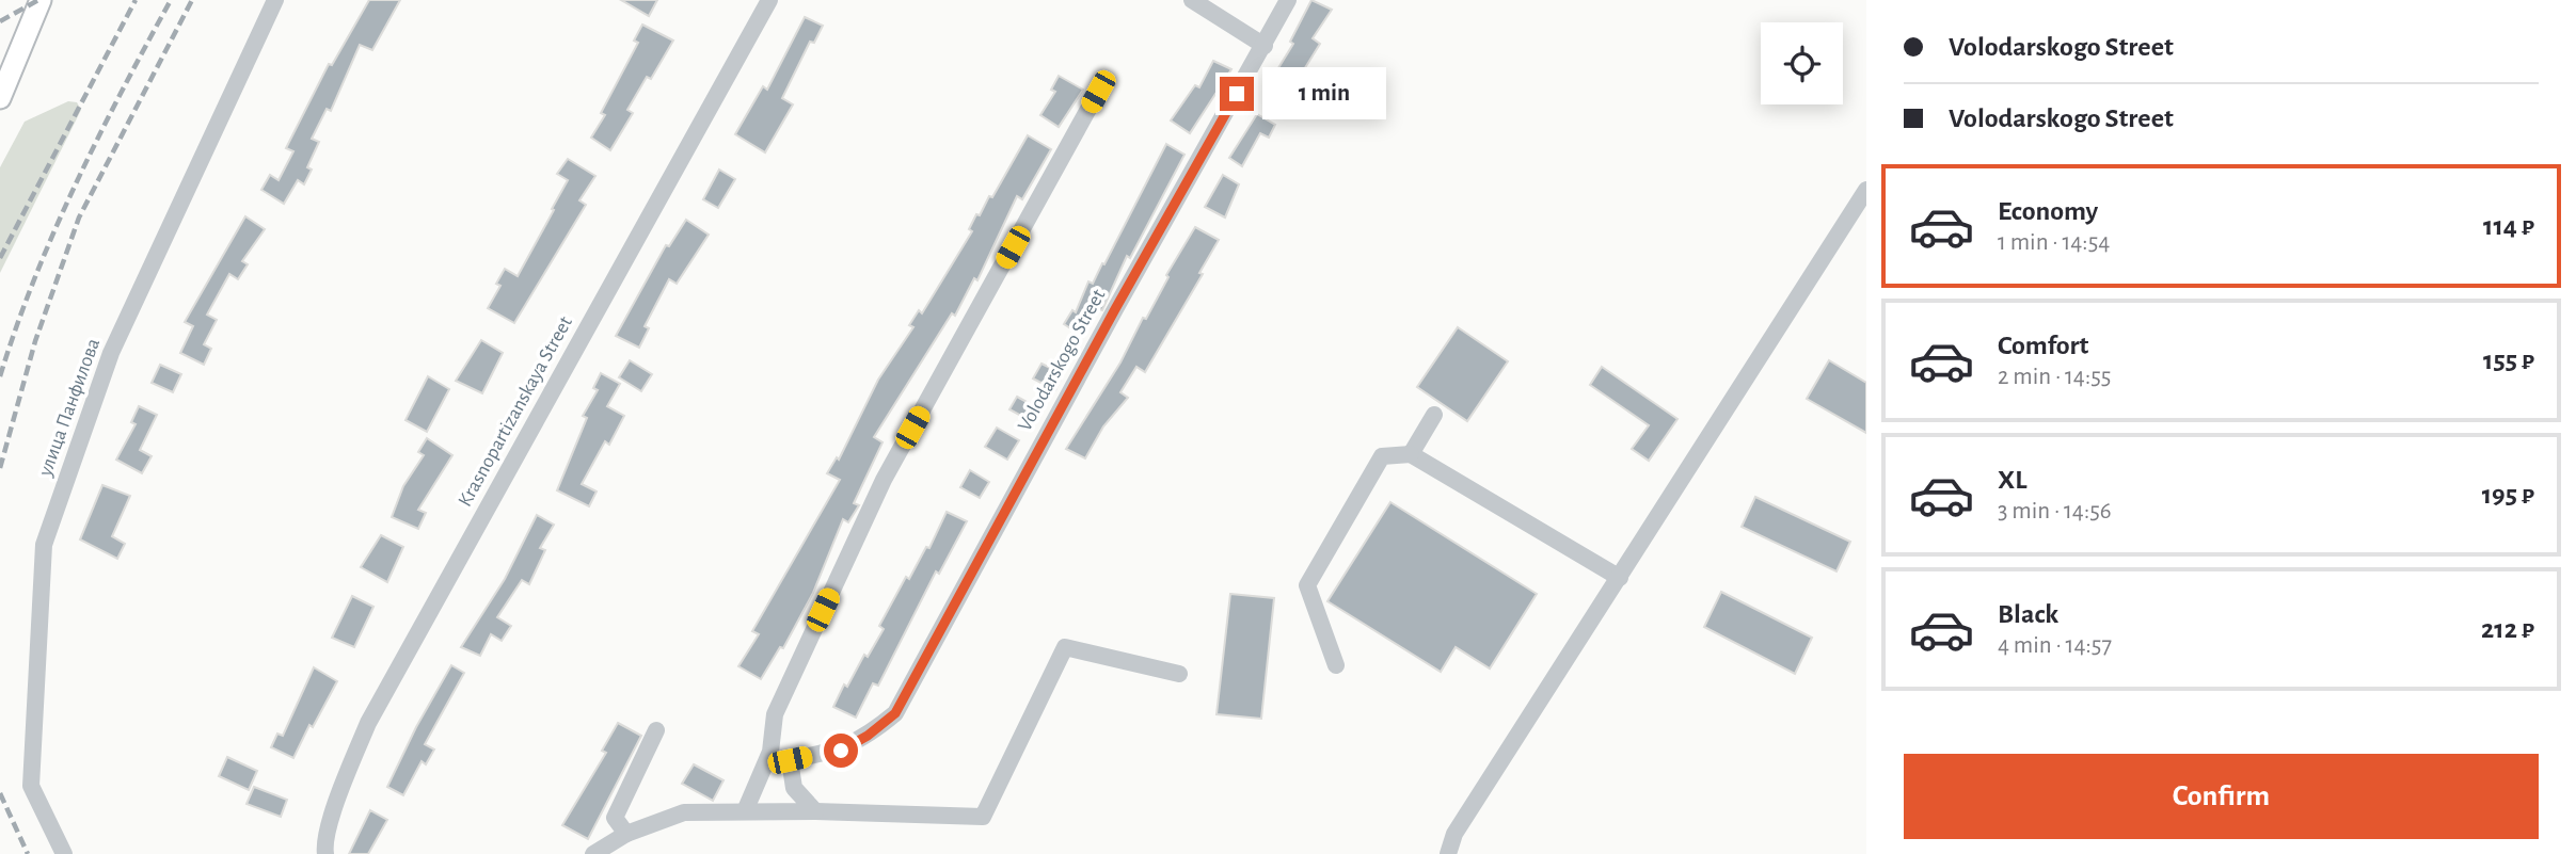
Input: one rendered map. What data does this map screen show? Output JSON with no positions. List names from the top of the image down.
{
  "streets": {
    "street": ["Volodarskogo Street", "улица Панфилова", "Krasnopartizanskaya Street"]
  },
  "page": {
    "banner": ["Volodarskogo Street", "Volodarskogo Street"],
    "bubble": "1 min",
    "list": [
      {
        "name": "Economy",
        "note": "1 min · 14:54",
        "value": "114 ₽"
      },
      {
        "name": "Comfort",
        "note": "2 min · 14:55",
        "value": "155 ₽"
      },
      {
        "name": "XL",
        "note": "3 min · 14:56",
        "value": "195 ₽"
      },
      {
        "name": "Black",
        "note": "4 min · 14:57",
        "value": "212 ₽"
      }
    ],
    "buttons": "Confirm"
  }
}
